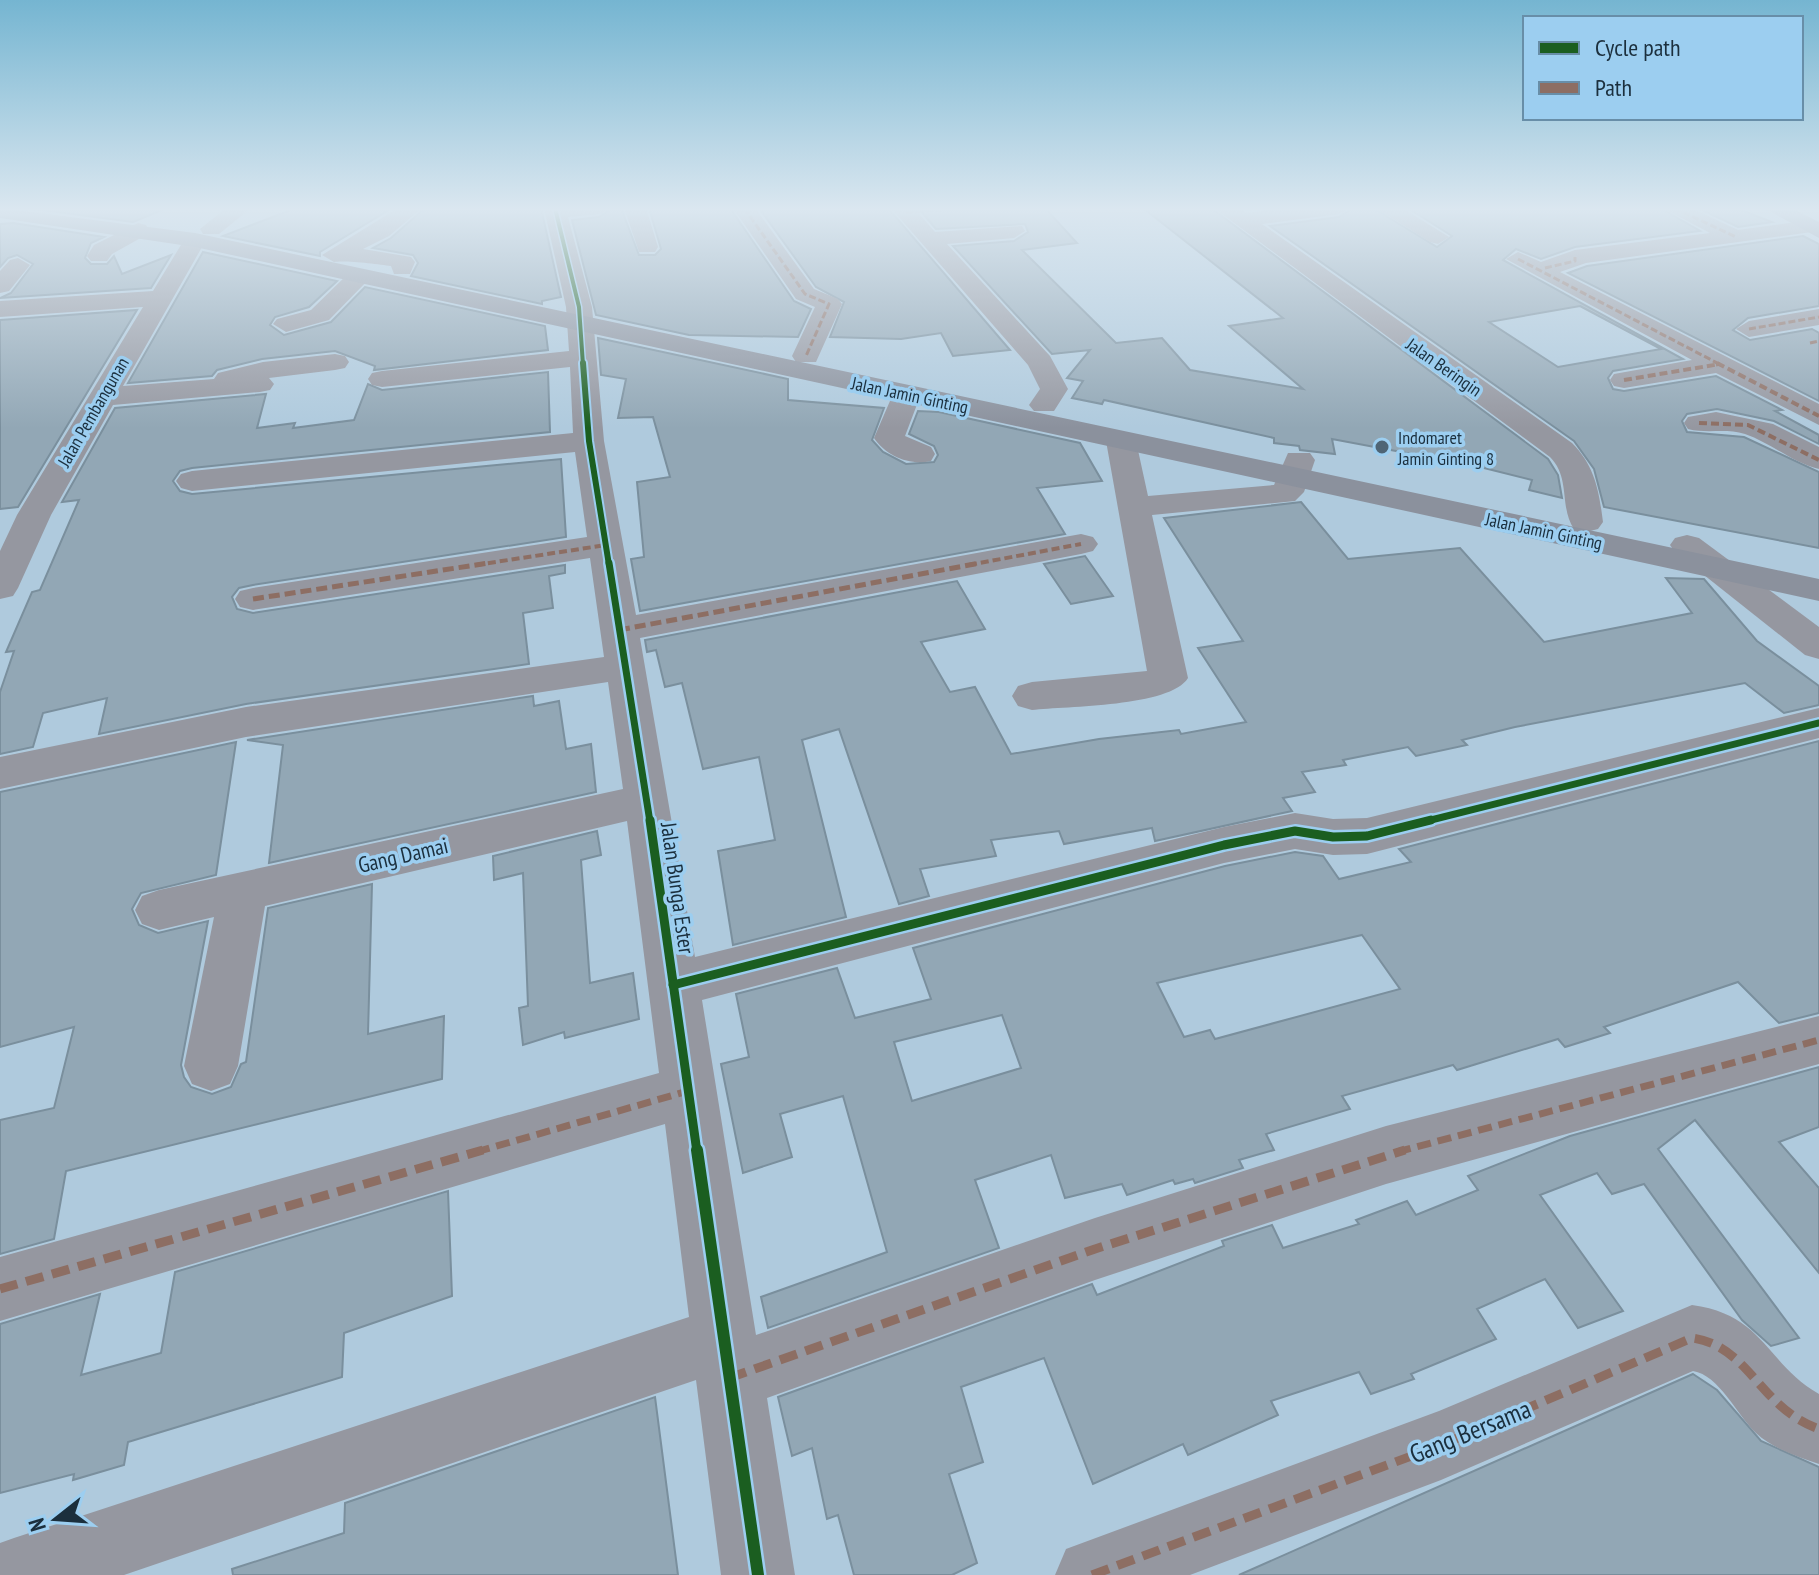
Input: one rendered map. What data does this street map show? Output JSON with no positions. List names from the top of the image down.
{
  "streets": {
    "main road": ["Jalan Jamin Ginting"],
    "street": [
      "Jalan Beringin",
      "Jalan Pembangunan",
      "Gang Damai",
      "Jalan Bunga Ester",
      "Gang Bersama"
    ]
  },
  "crossings": [
    ["Jalan Beringin", "Jalan Jamin Ginting"],
    ["Jalan Jamin Ginting", "Jalan Bunga Ester"],
    ["Gang Damai", "Jalan Bunga Ester"]
  ],
  "places": ["Indomaret Jamin Ginting 8"],
  "legend": ["Cycle path", "Path"],
  "north": "left"
}
